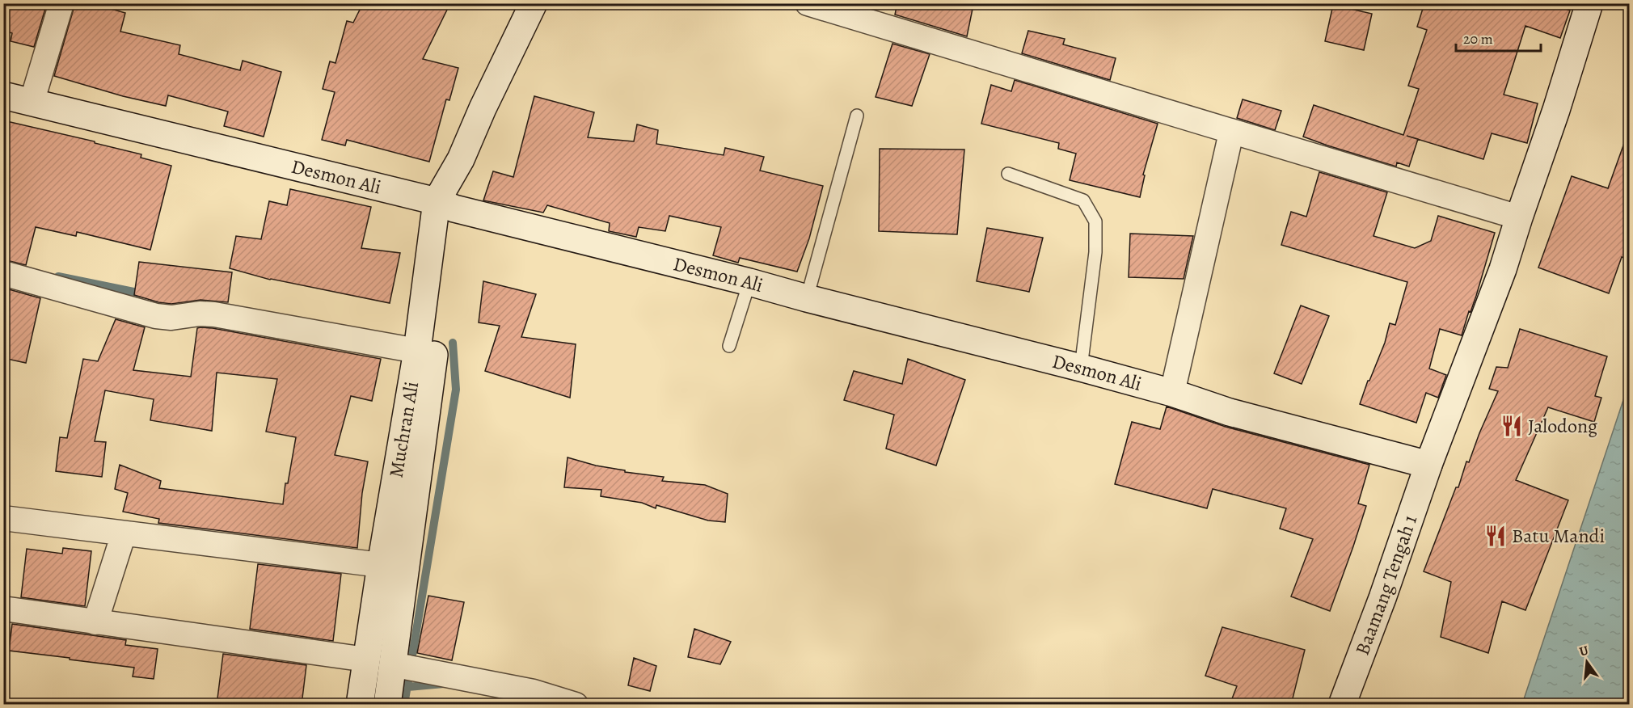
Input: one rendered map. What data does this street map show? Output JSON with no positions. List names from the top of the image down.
{
  "streets": {
    "street": ["Desmon Ali", "Muchran Ali", "Baamang Tengah 1"]
  },
  "crossings": [
    ["Desmon Ali", "Muchran Ali"],
    ["Desmon Ali", "Baamang Tengah 1"]
  ],
  "places": {
    "restaurant": ["Jalodong", "Batu Mandi"]
  },
  "scale_bar": "20 m",
  "north": "top"
}
